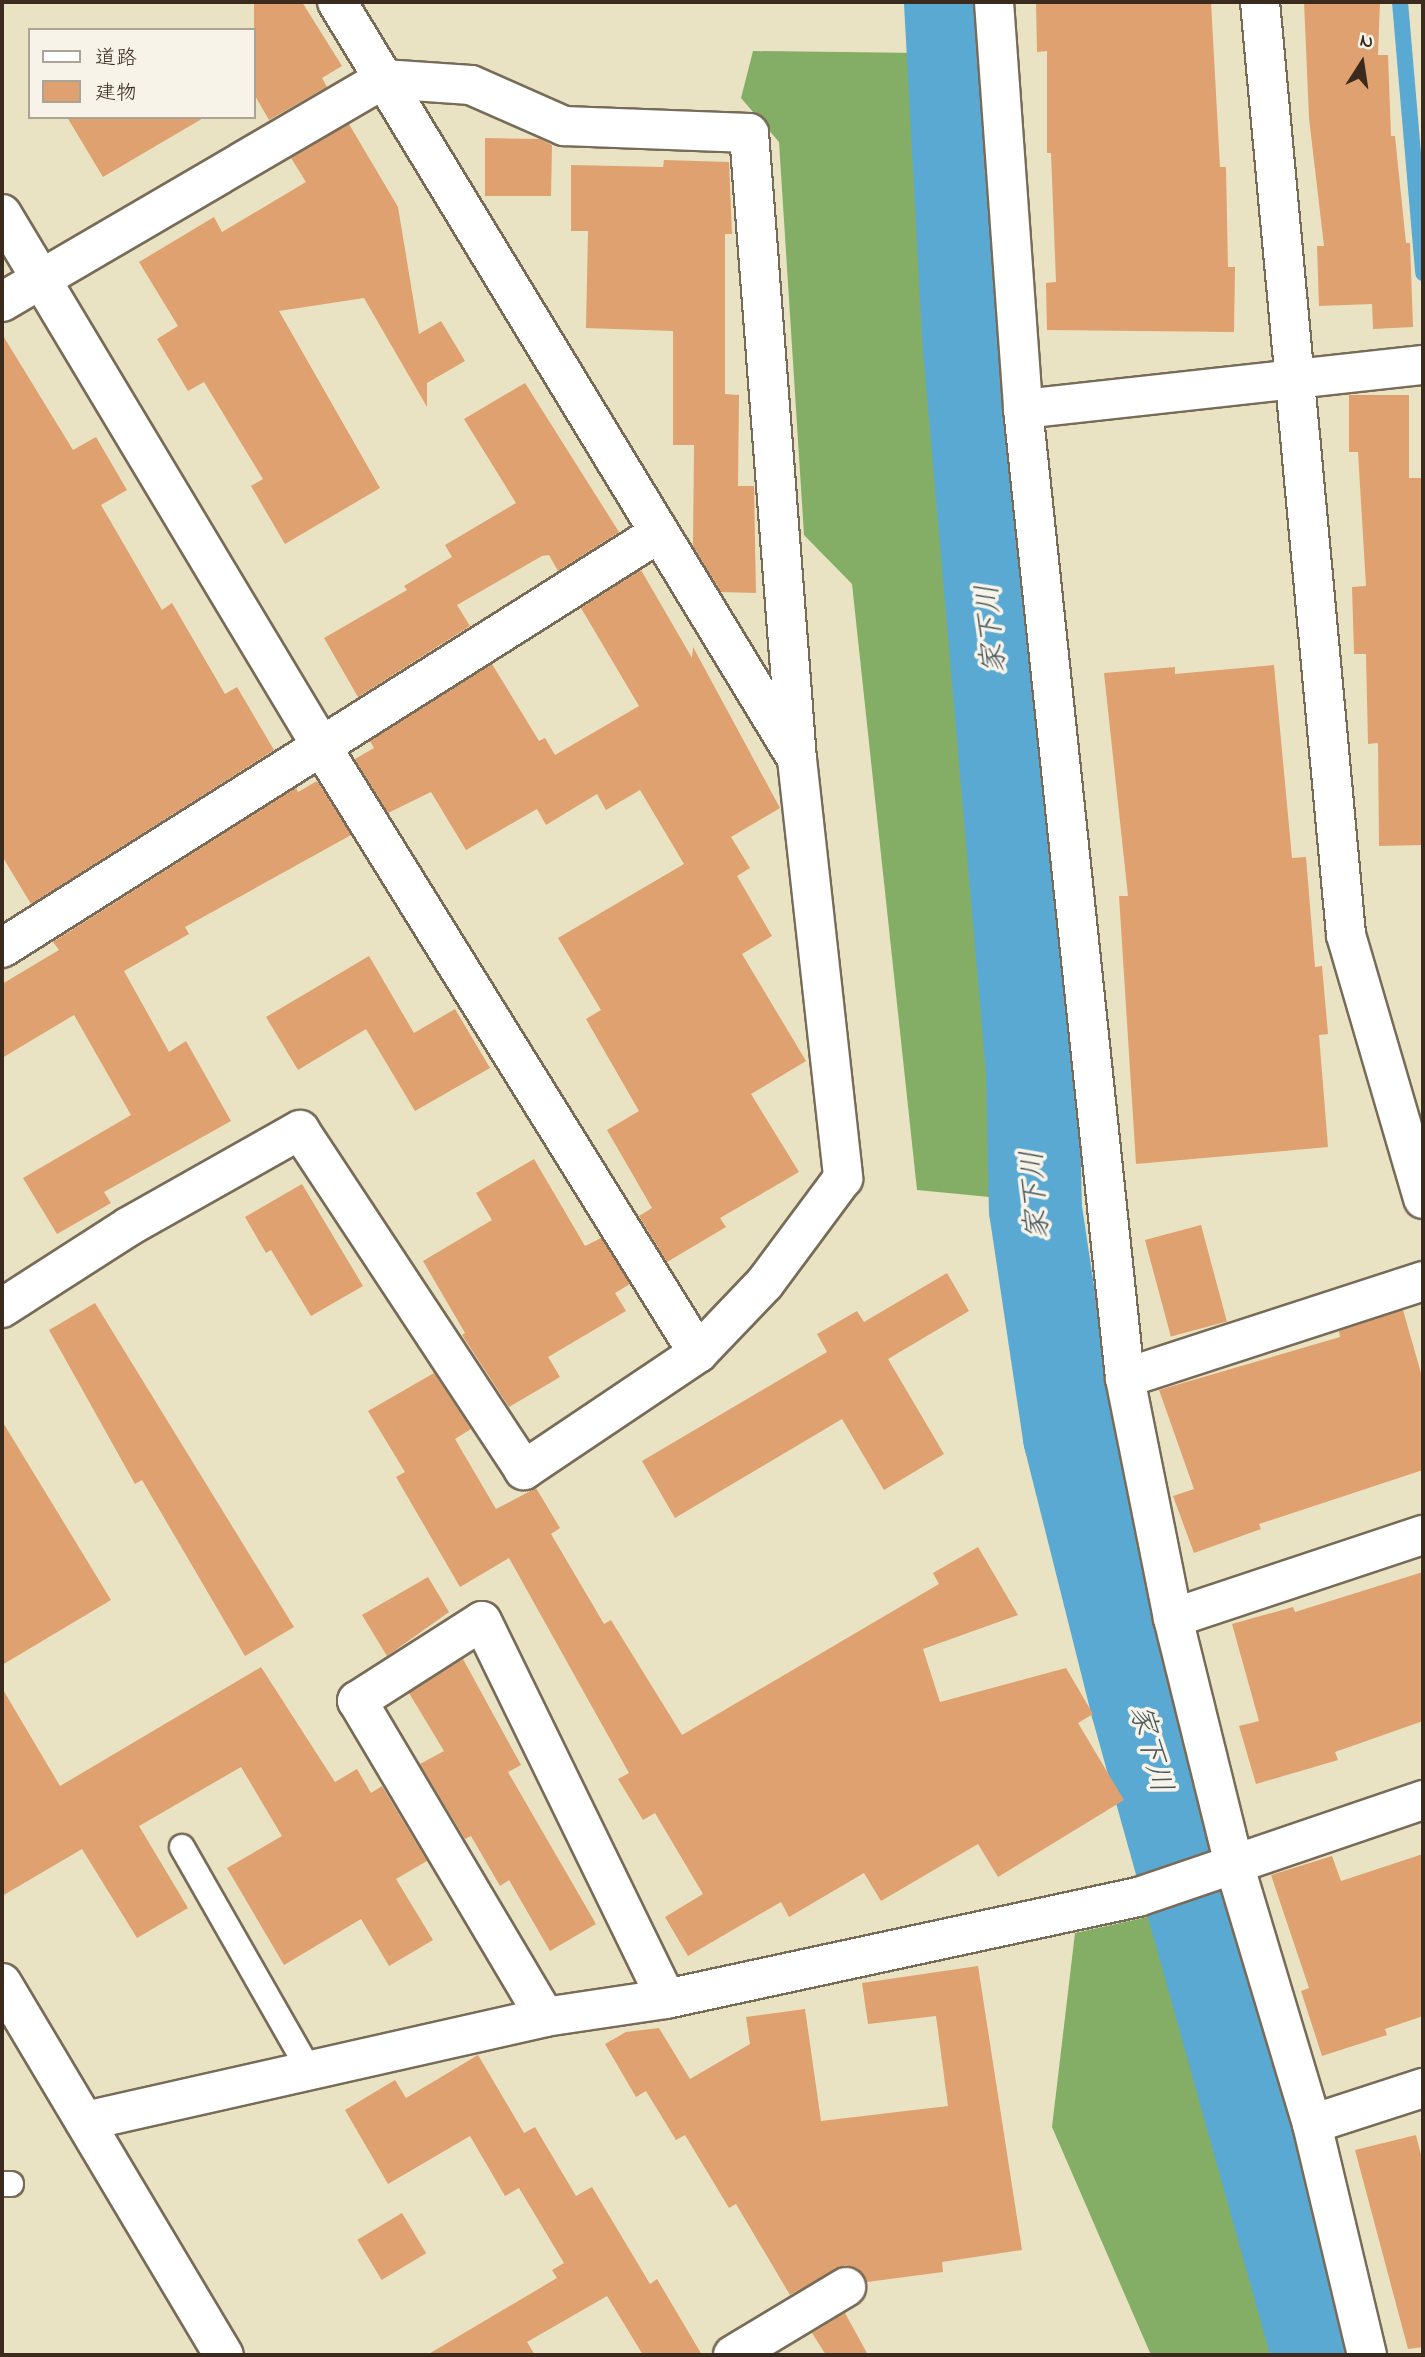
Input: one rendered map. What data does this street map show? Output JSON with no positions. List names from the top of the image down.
{
  "water": ["家下川"],
  "legend": ["道路", "建物"],
  "north": "top"
}
